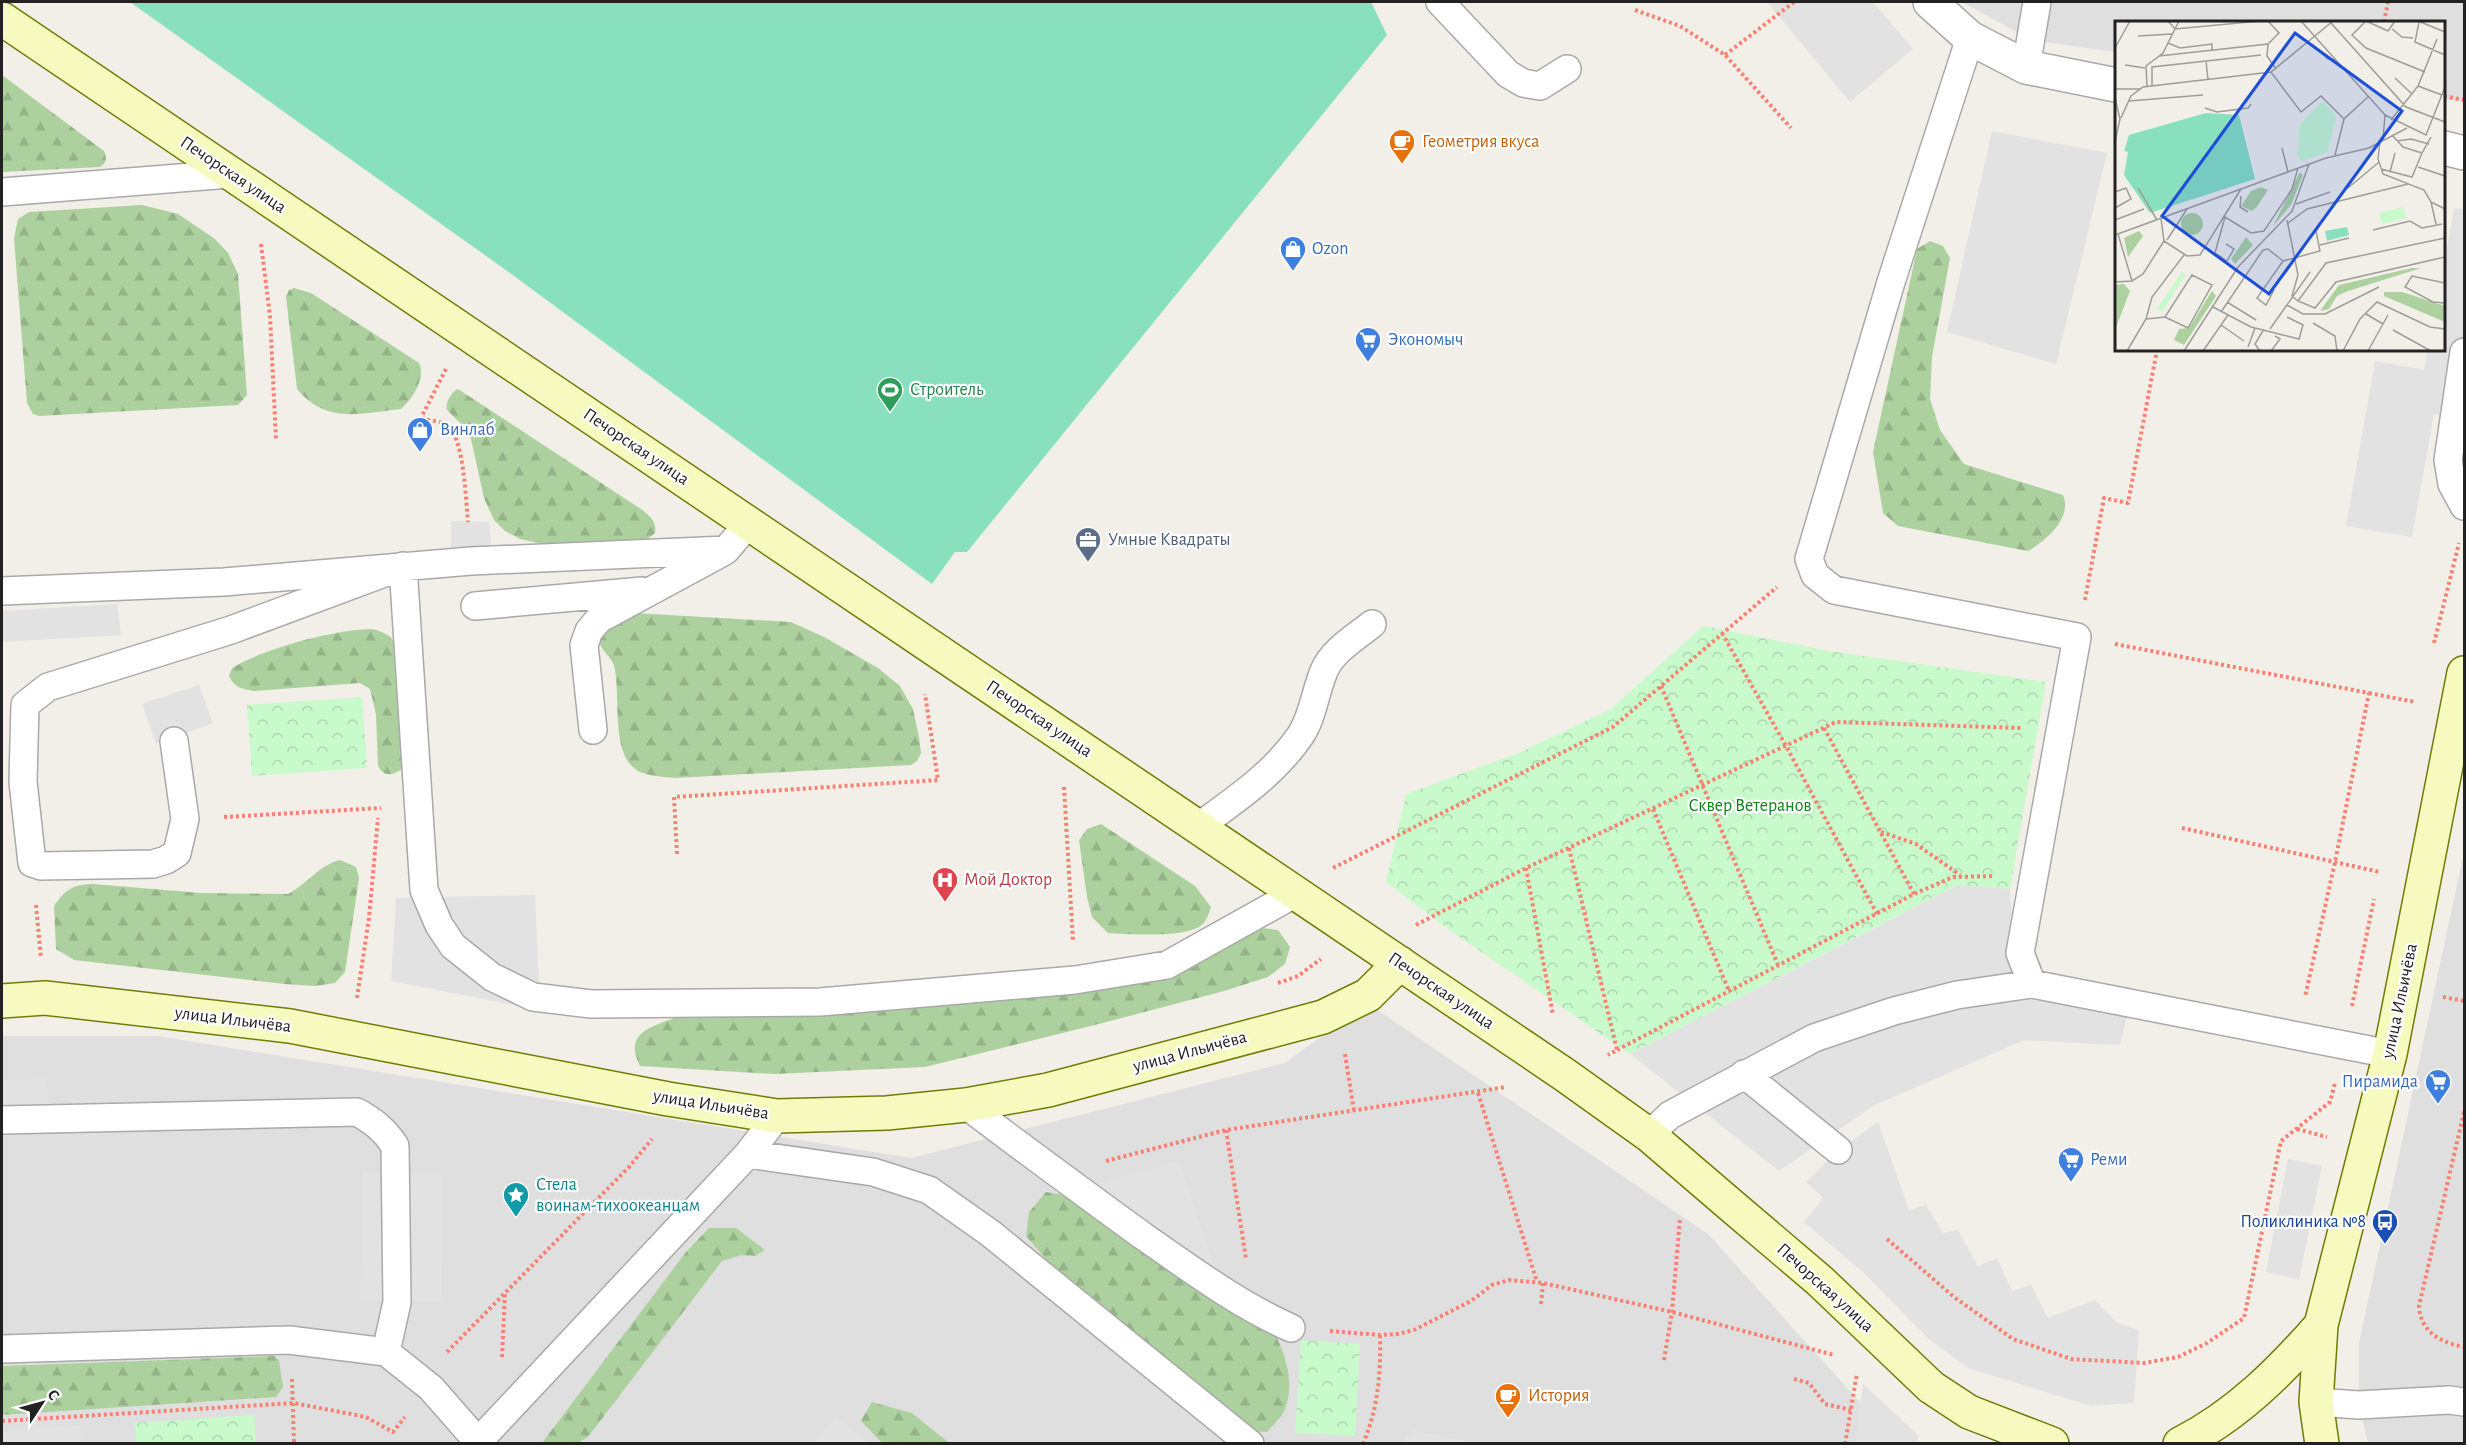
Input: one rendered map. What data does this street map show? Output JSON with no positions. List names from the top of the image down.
{
  "streets": {
    "main road": ["Печорская улица", "улица Ильичёва"]
  },
  "crossings": [
    ["Печорская улица", "улица Ильичёва"]
  ],
  "parks": ["Сквер Ветеранов"],
  "places": {
    "cafe": ["Геометрия вкуса", "История"],
    "shop": ["Ozon", "Винлаб"],
    "supermarket": ["Экономыч", "Пирамида", "Реми"],
    "sports": ["Строитель"],
    "office": ["Умные Квадраты"],
    "hospital": ["Мой Доктор"],
    "place": ["Стела воинам-тихоокеанцам"],
    "bus stop": ["Поликлиника №8"]
  },
  "north": "top right"
}
